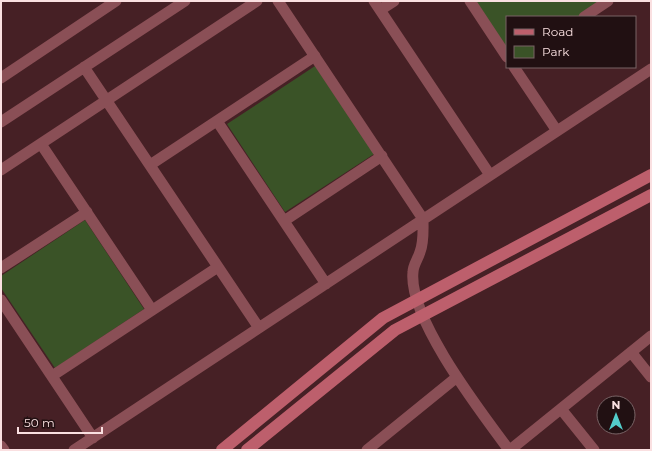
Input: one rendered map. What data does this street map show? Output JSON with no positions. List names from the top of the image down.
{
  "legend": ["Road", "Park"],
  "scale_bar": "50 m",
  "north": "top"
}
